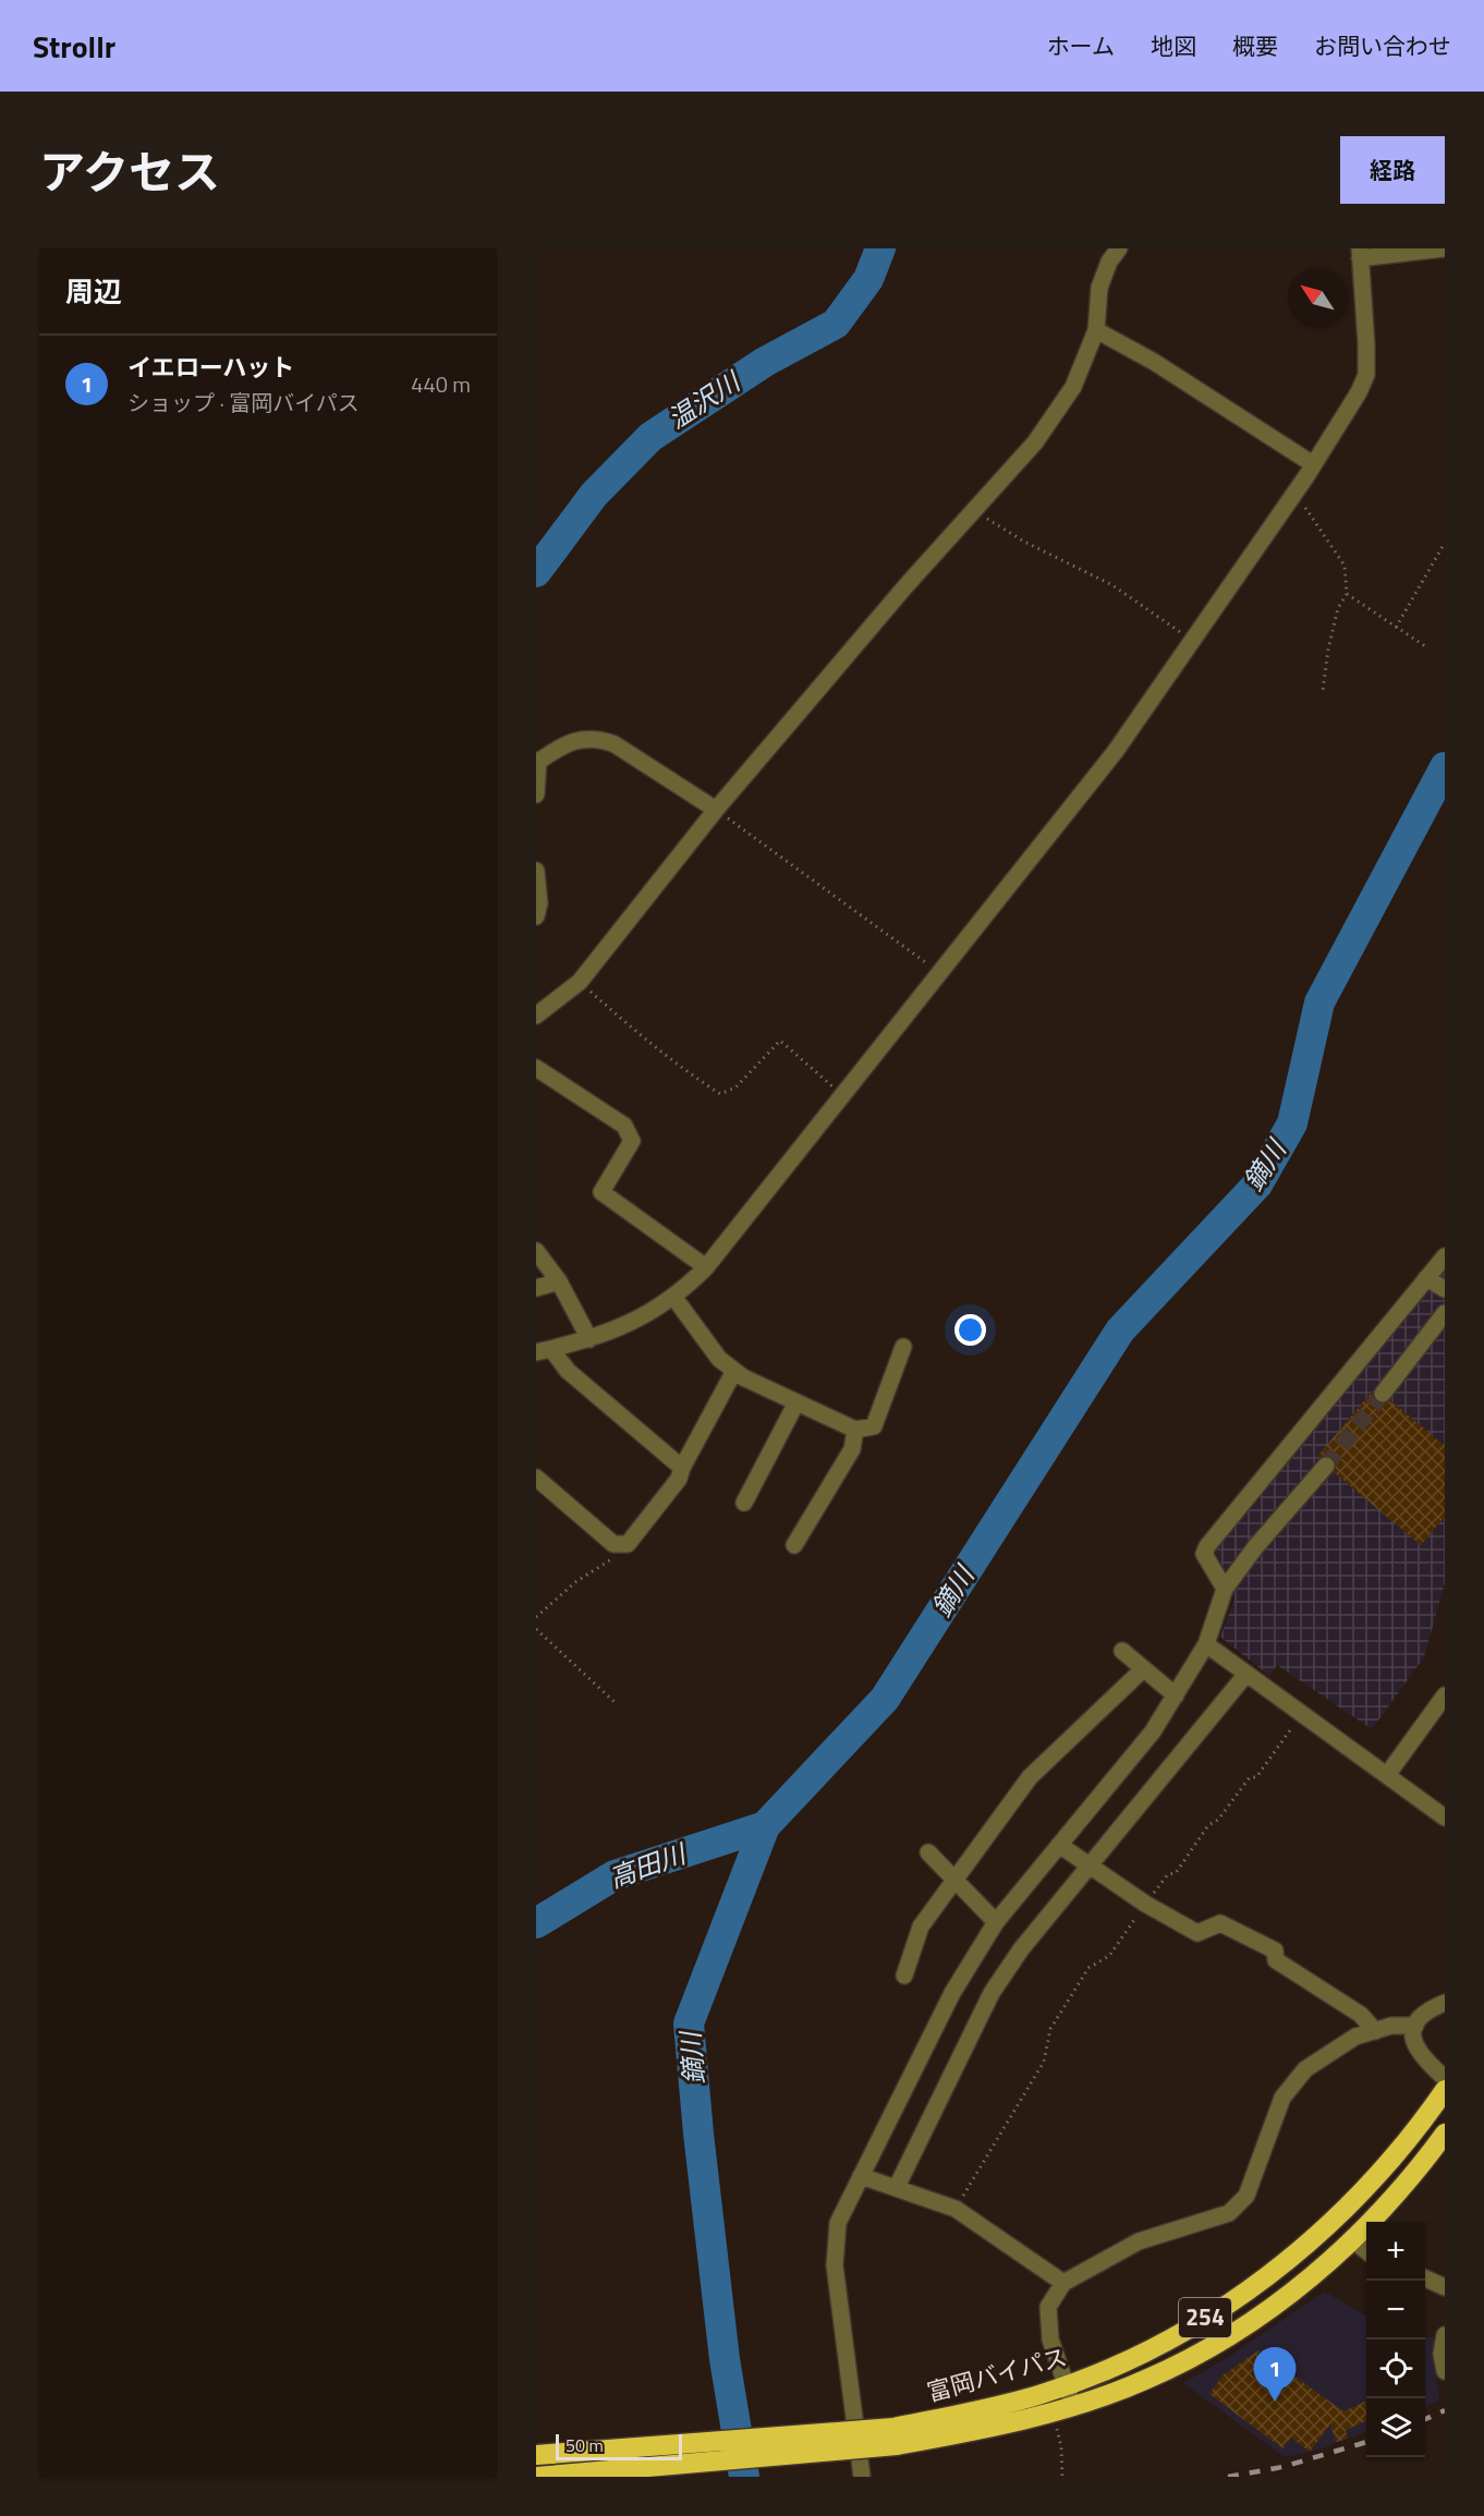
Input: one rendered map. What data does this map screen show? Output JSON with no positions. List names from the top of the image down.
{
  "streets": {
    "highway": ["254", "富岡バイパス"]
  },
  "water": ["温沢川", "鏑川", "高田川"],
  "scale_bar": "50 m",
  "north": "top left",
  "page": {
    "header": "Strollr",
    "nav": [
      "ホーム",
      "地図",
      "概要",
      "お問い合わせ"
    ],
    "title": "アクセス",
    "buttons": "経路",
    "heading": "周辺",
    "list": [
      {
        "mark": "1",
        "name": "イエローハット",
        "note": "ショップ · 富岡バイパス",
        "value": "440 m"
      }
    ],
    "map_buttons": ["+", "−"],
    "pins": "1",
    "scale": "50 m"
  }
}
